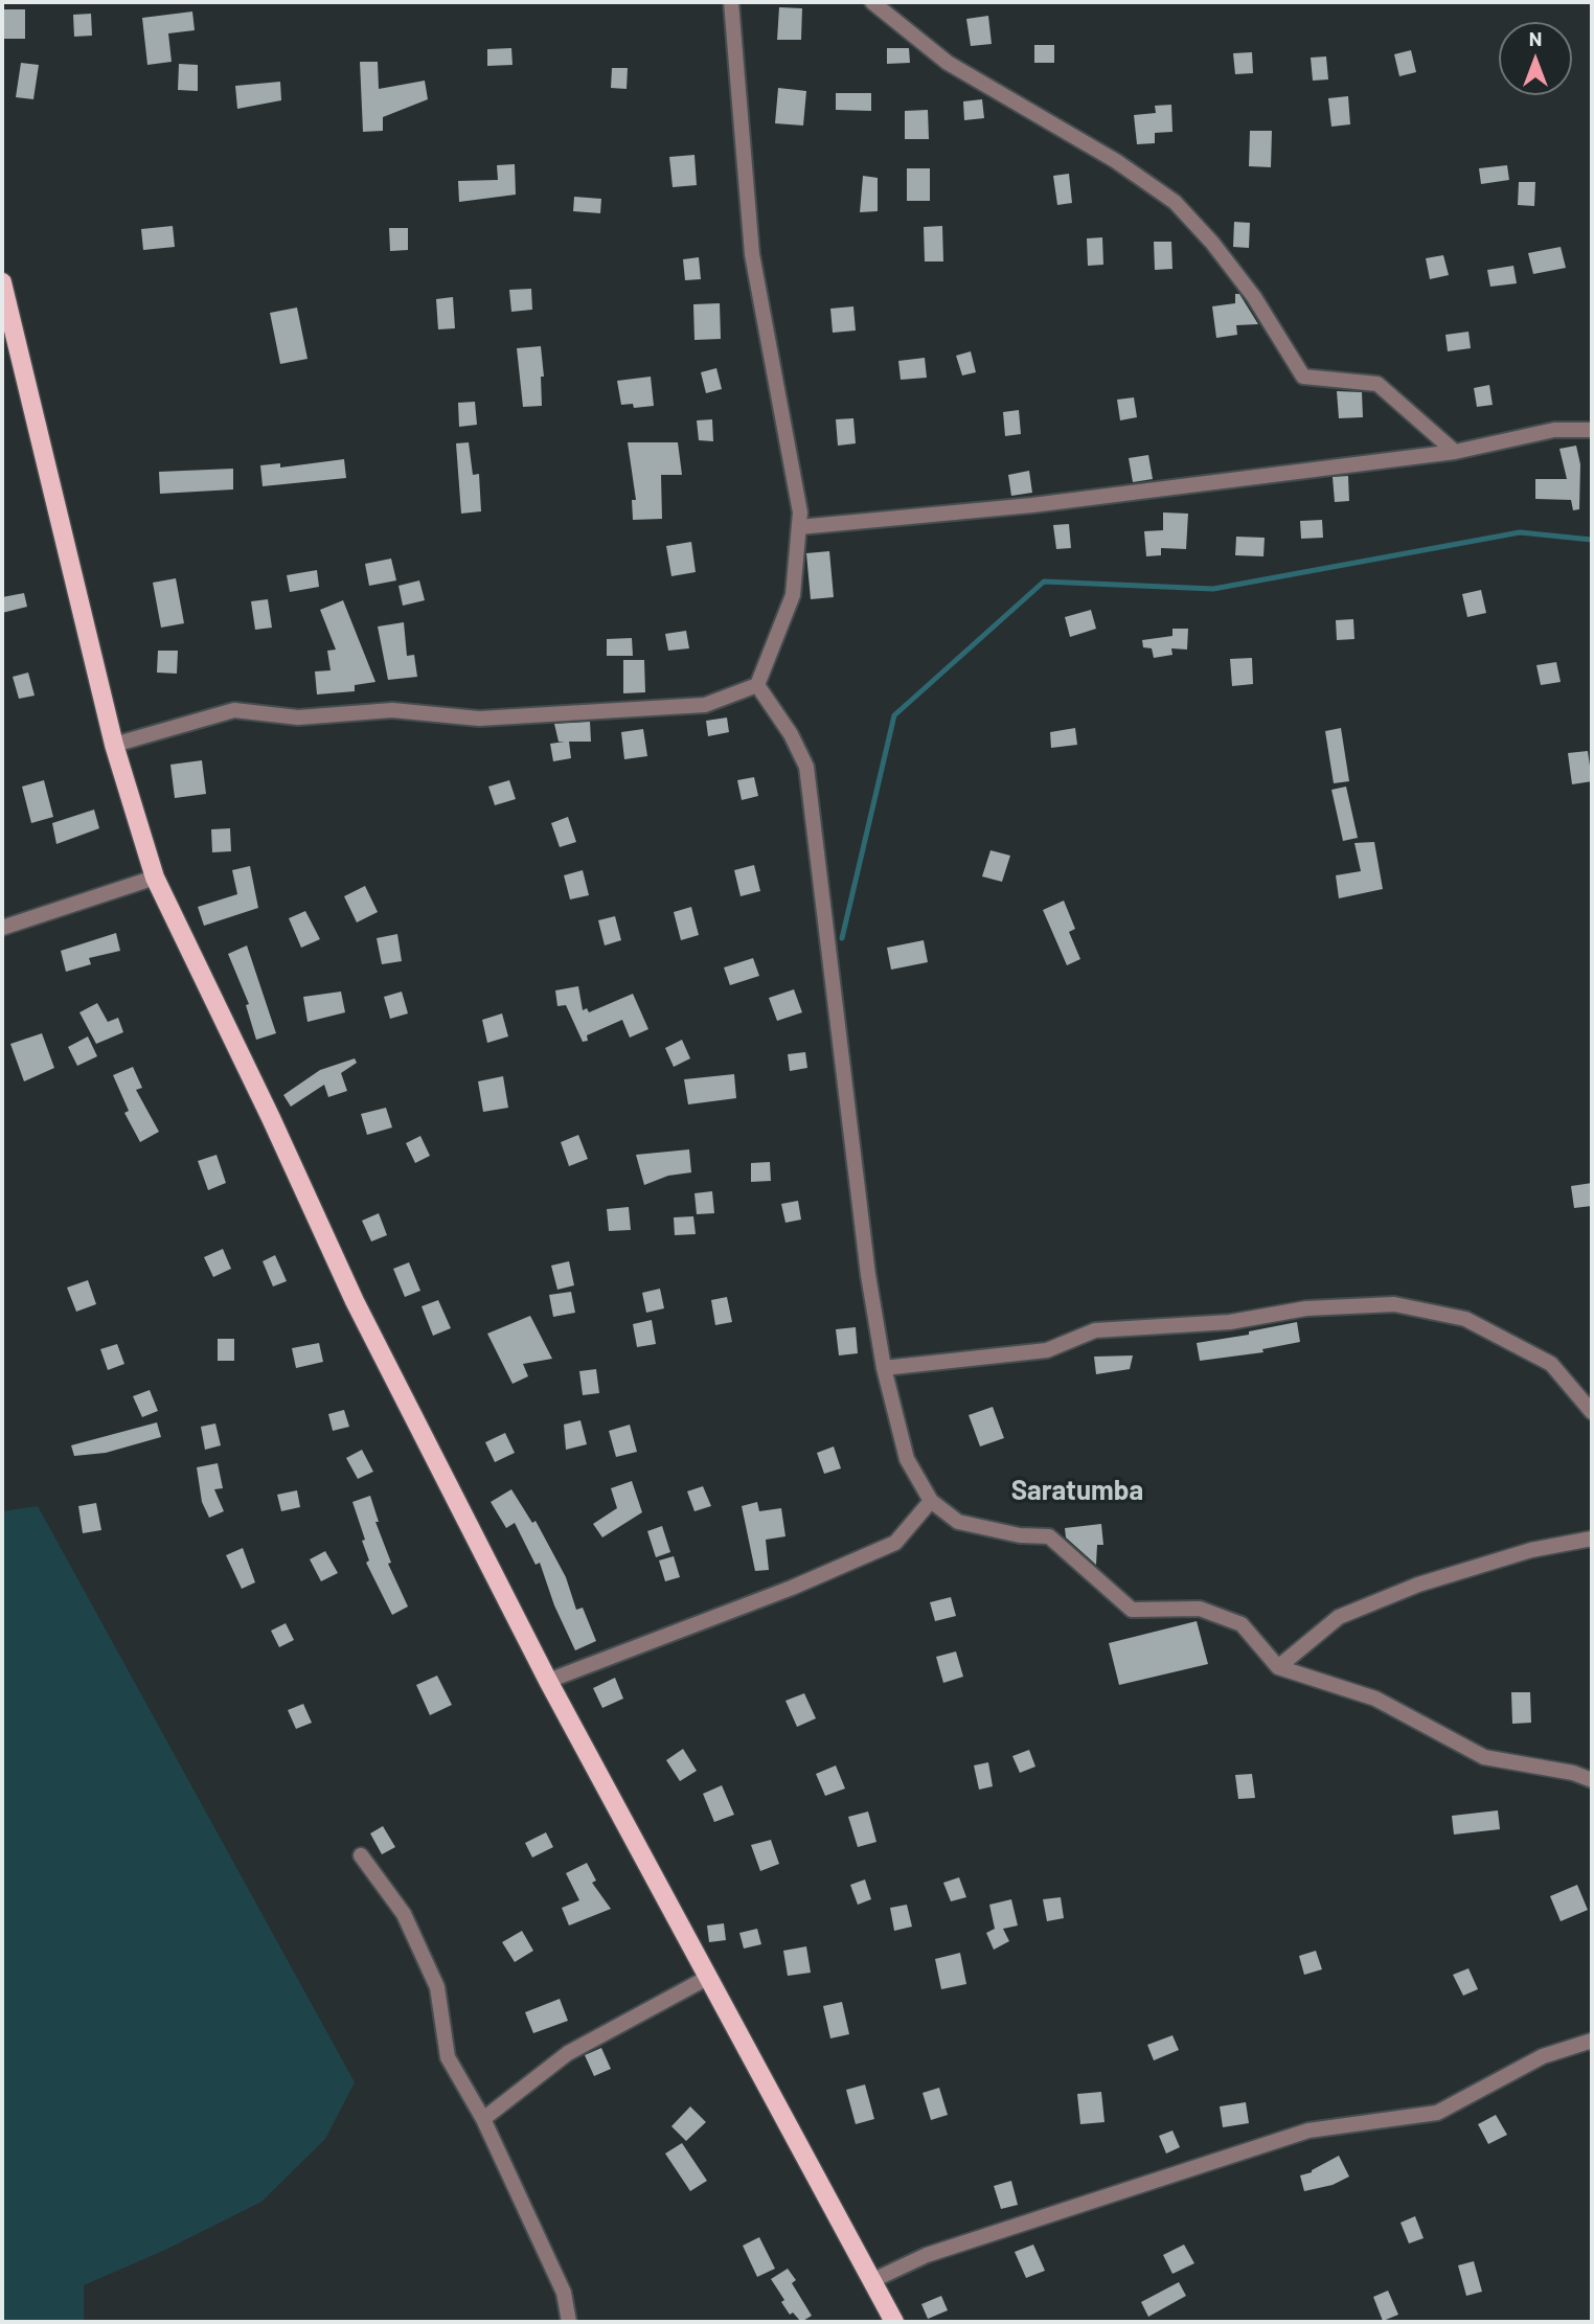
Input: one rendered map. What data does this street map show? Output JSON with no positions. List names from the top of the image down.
{
  "districts": ["Saratumba"],
  "north": "top"
}
